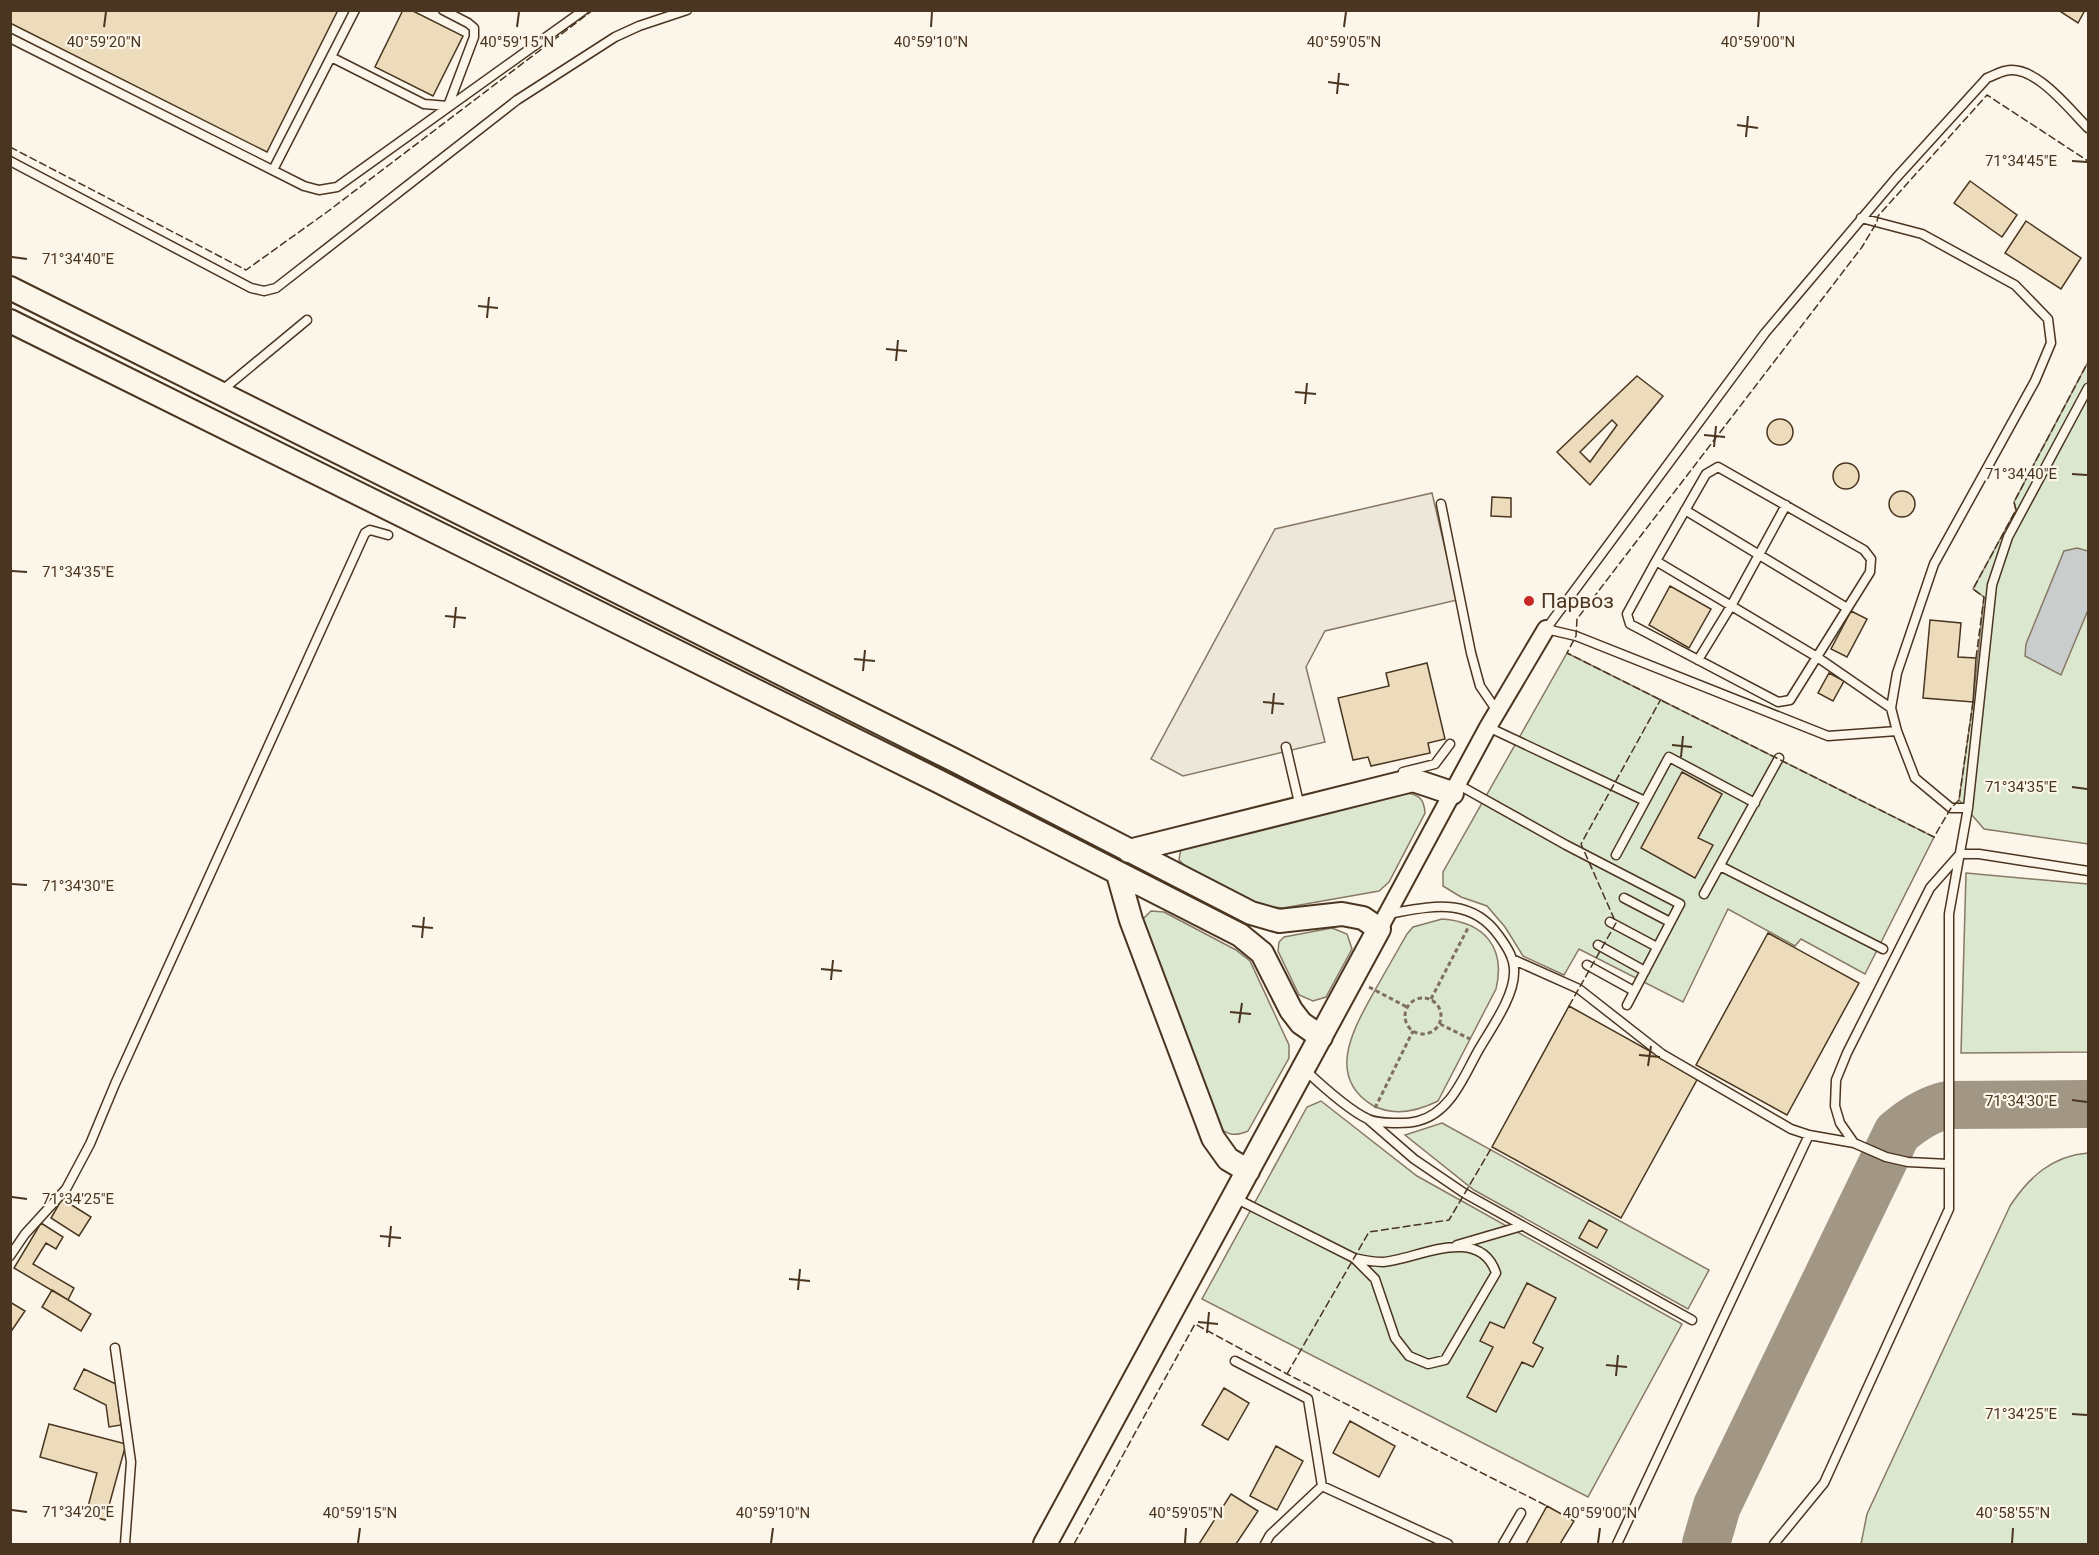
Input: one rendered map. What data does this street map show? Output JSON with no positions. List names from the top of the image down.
{
  "places": ["Парвоз"],
  "coordinates": [
    "40°59'20\"N",
    "40°59'15\"N",
    "40°59'10\"N",
    "40°59'05\"N",
    "40°59'00\"N",
    "71°34'45\"E",
    "71°34'40\"E",
    "71°34'35\"E",
    "71°34'30\"E",
    "71°34'25\"E",
    "71°34'20\"E",
    "40°58'55\"N"
  ]
}
